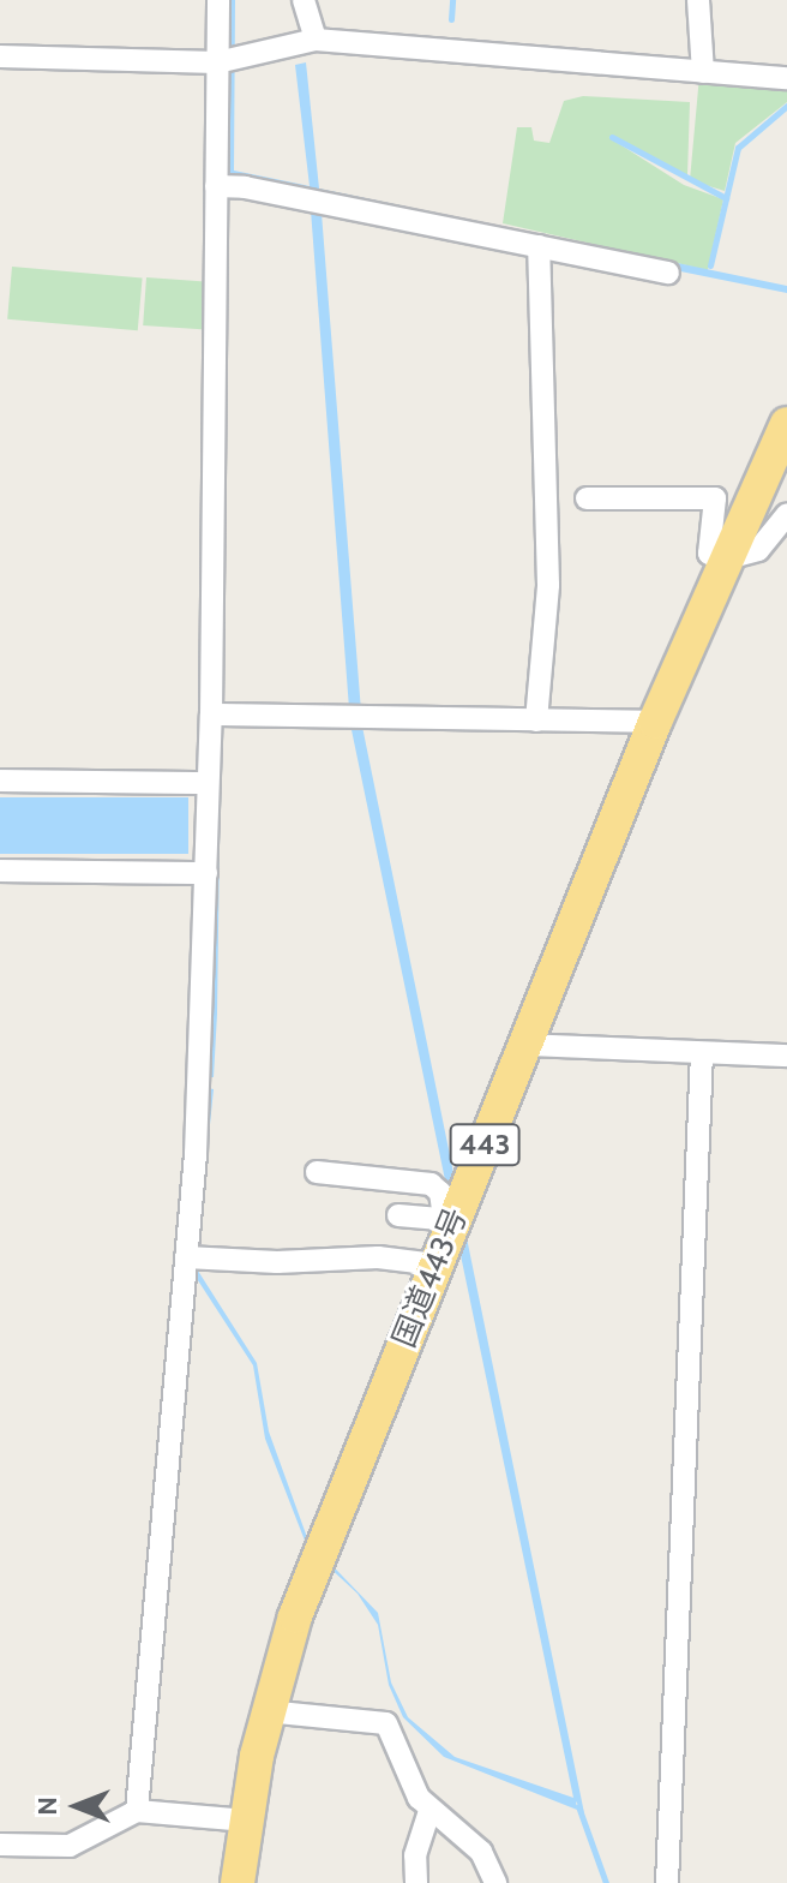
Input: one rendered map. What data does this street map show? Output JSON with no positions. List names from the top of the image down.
{
  "streets": {
    "highway": ["443", "国道443号"]
  },
  "north": "left"
}
